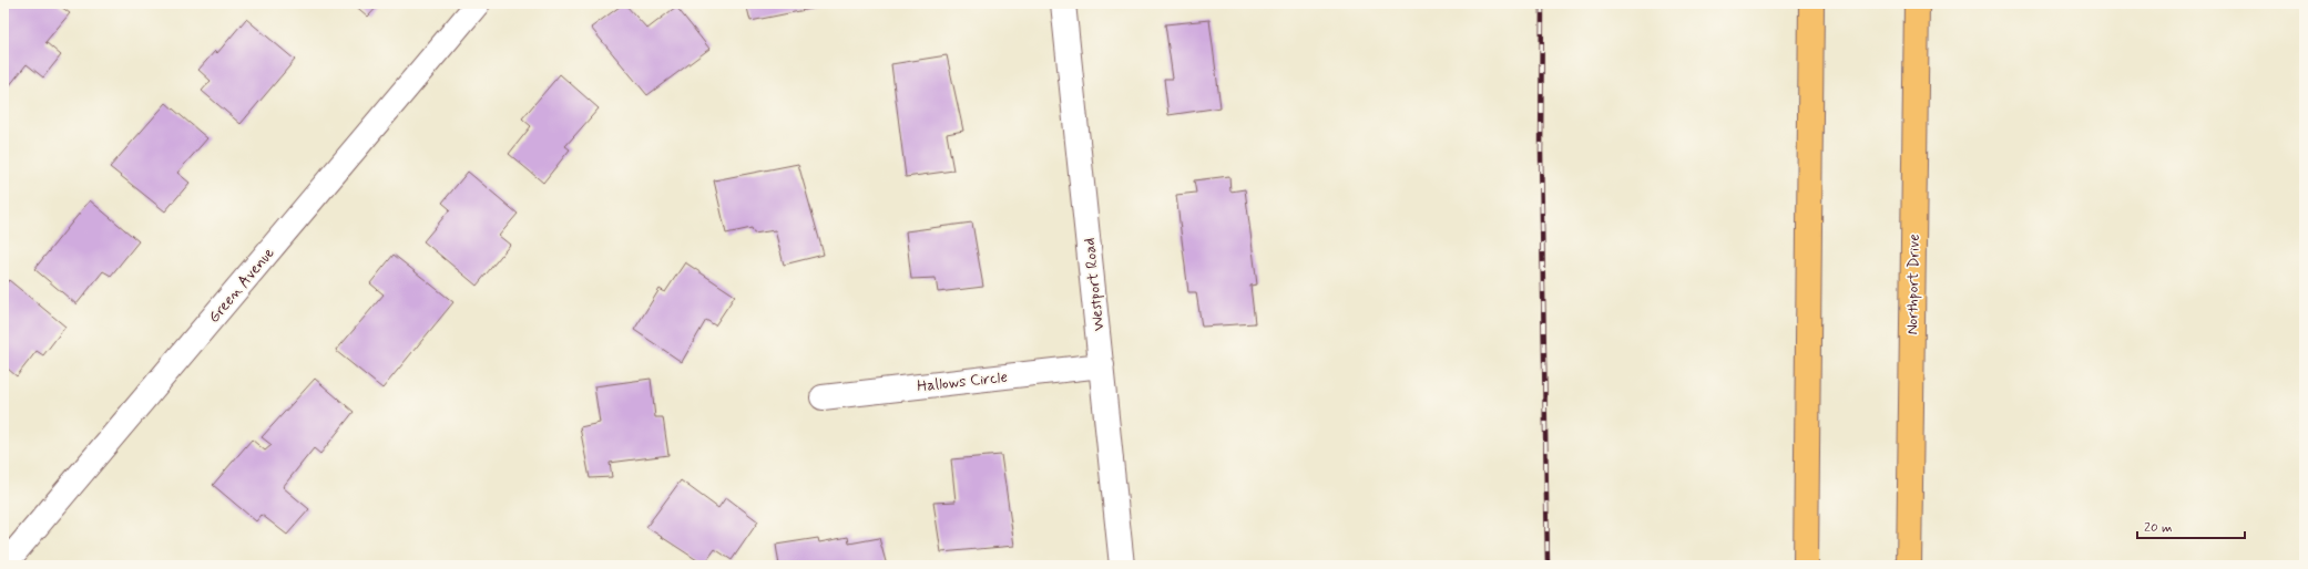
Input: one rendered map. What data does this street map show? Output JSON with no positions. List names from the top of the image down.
{
  "streets": {
    "main road": ["Northport Drive"],
    "street": ["Green Avenue", "Westport Road", "Hallows Circle"]
  },
  "crossings": [
    ["Westport Road", "Hallows Circle"]
  ],
  "scale_bar": "20 m"
}
